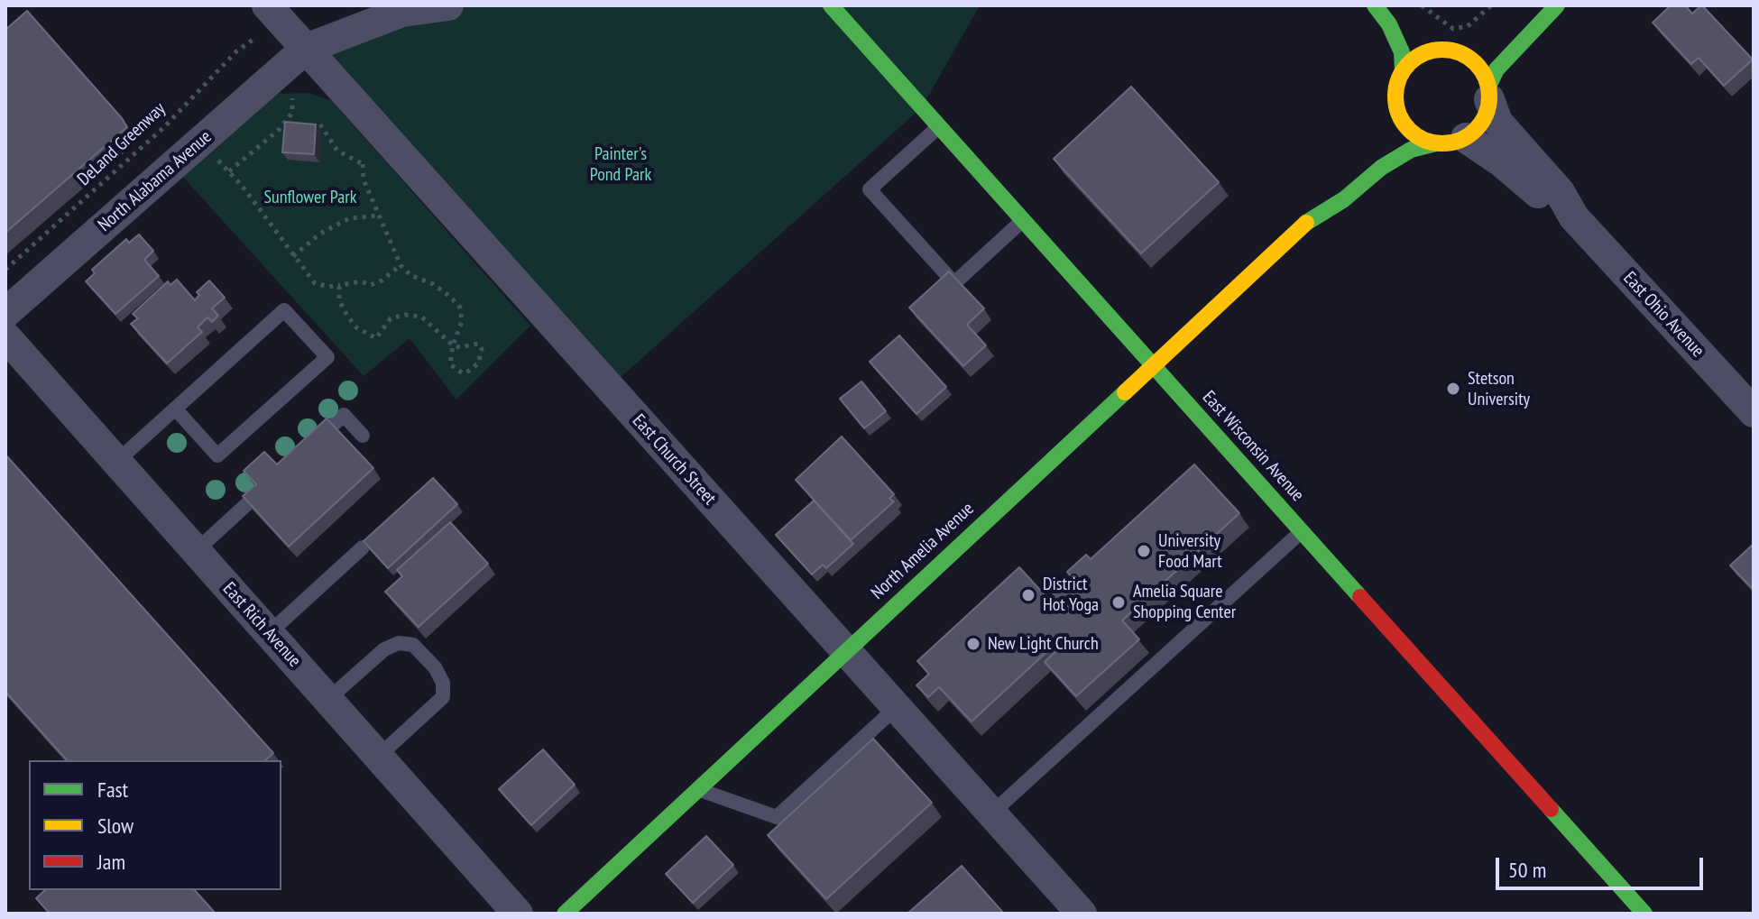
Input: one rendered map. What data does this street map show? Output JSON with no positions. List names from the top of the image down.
{
  "streets": {
    "main road": ["East Wisconsin Avenue", "North Amelia Avenue"],
    "street": [
      "North Alabama Avenue",
      "East Ohio Avenue",
      "East Church Street",
      "East Rich Avenue"
    ],
    "path": ["DeLand Greenway"]
  },
  "crossings": [
    ["North Alabama Avenue", "East Church Street"],
    ["East Ohio Avenue", "North Amelia Avenue"],
    ["East Wisconsin Avenue", "North Amelia Avenue"],
    ["East Church Street", "North Amelia Avenue"]
  ],
  "parks": ["Painter's Pond Park", "Sunflower Park"],
  "places": [
    "Stetson University",
    "University Food Mart",
    "District Hot Yoga",
    "Amelia Square Shopping Center",
    "New Light Church"
  ],
  "legend": ["Fast", "Slow", "Jam"],
  "scale_bar": "50 m"
}
